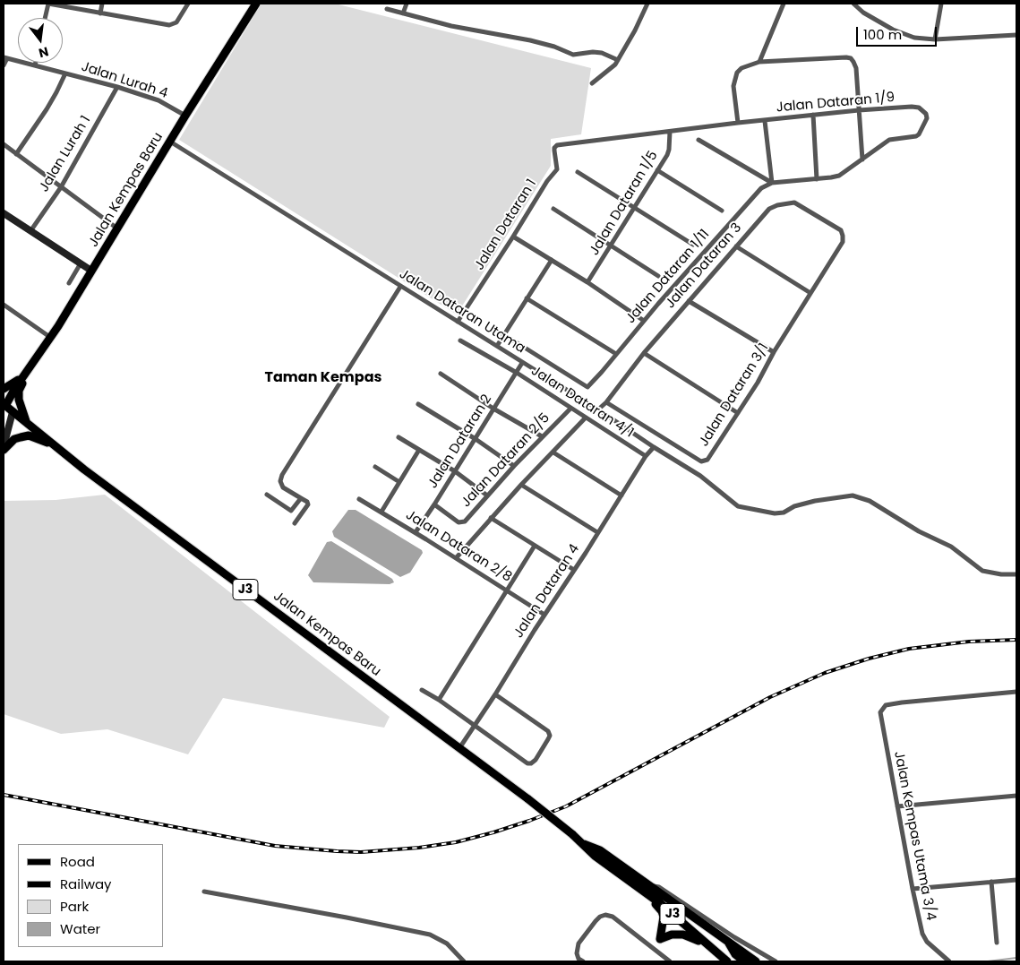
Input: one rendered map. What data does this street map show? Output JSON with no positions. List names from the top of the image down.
{
  "streets": {
    "main road": ["Jalan Kempas Baru", "J3"],
    "street": [
      "Jalan Lurah 4",
      "Jalan Dataran 1/9",
      "Jalan Lurah 1",
      "Jalan Dataran 1/5",
      "Jalan Dataran 1",
      "Jalan Dataran 3",
      "Jalan Dataran 1/11",
      "Jalan Dataran Utama",
      "Jalan Dataran 3/1",
      "Jalan Dataran 4/1",
      "Jalan Dataran 2",
      "Jalan Dataran 2/5",
      "Jalan Dataran 2/8",
      "Jalan Dataran 4",
      "Jalan Kempas Utama 3/4"
    ]
  },
  "crossings": [
    ["Jalan Lurah 4", "Jalan Lurah 1"],
    ["Jalan Lurah 4", "Jalan Kempas Baru"],
    ["Jalan Dataran 1/9", "Jalan Dataran 1/5"],
    ["Jalan Dataran 1/9", "Jalan Dataran 1"],
    ["Jalan Dataran 1/9", "Jalan Dataran 1/11"],
    ["Jalan Kempas Baru", "Jalan Dataran Utama"],
    ["Jalan Kempas Baru", "Jalan Dataran 4"],
    ["Jalan Dataran 1", "Jalan Dataran Utama"],
    ["Jalan Dataran 3", "Jalan Dataran Utama"],
    ["Jalan Dataran 3", "Jalan Dataran 3/1"],
    ["Jalan Dataran Utama", "Jalan Dataran 2"],
    ["Jalan Dataran Utama", "Jalan Dataran 4"],
    ["Jalan Dataran 4/1", "Jalan Dataran 2"],
    ["Jalan Dataran 4/1", "Jalan Dataran 2/5"],
    ["Jalan Dataran 4/1", "Jalan Dataran 4"],
    ["Jalan Dataran 2", "Jalan Dataran 2/5"],
    ["Jalan Dataran 2", "Jalan Dataran 2/8"],
    ["Jalan Dataran 2/8", "Jalan Dataran 4"]
  ],
  "districts": ["Taman Kempas"],
  "legend": [
    "Road",
    "Railway",
    "Park",
    "Water"
  ],
  "scale_bar": "100 m",
  "north": "bottom"
}
